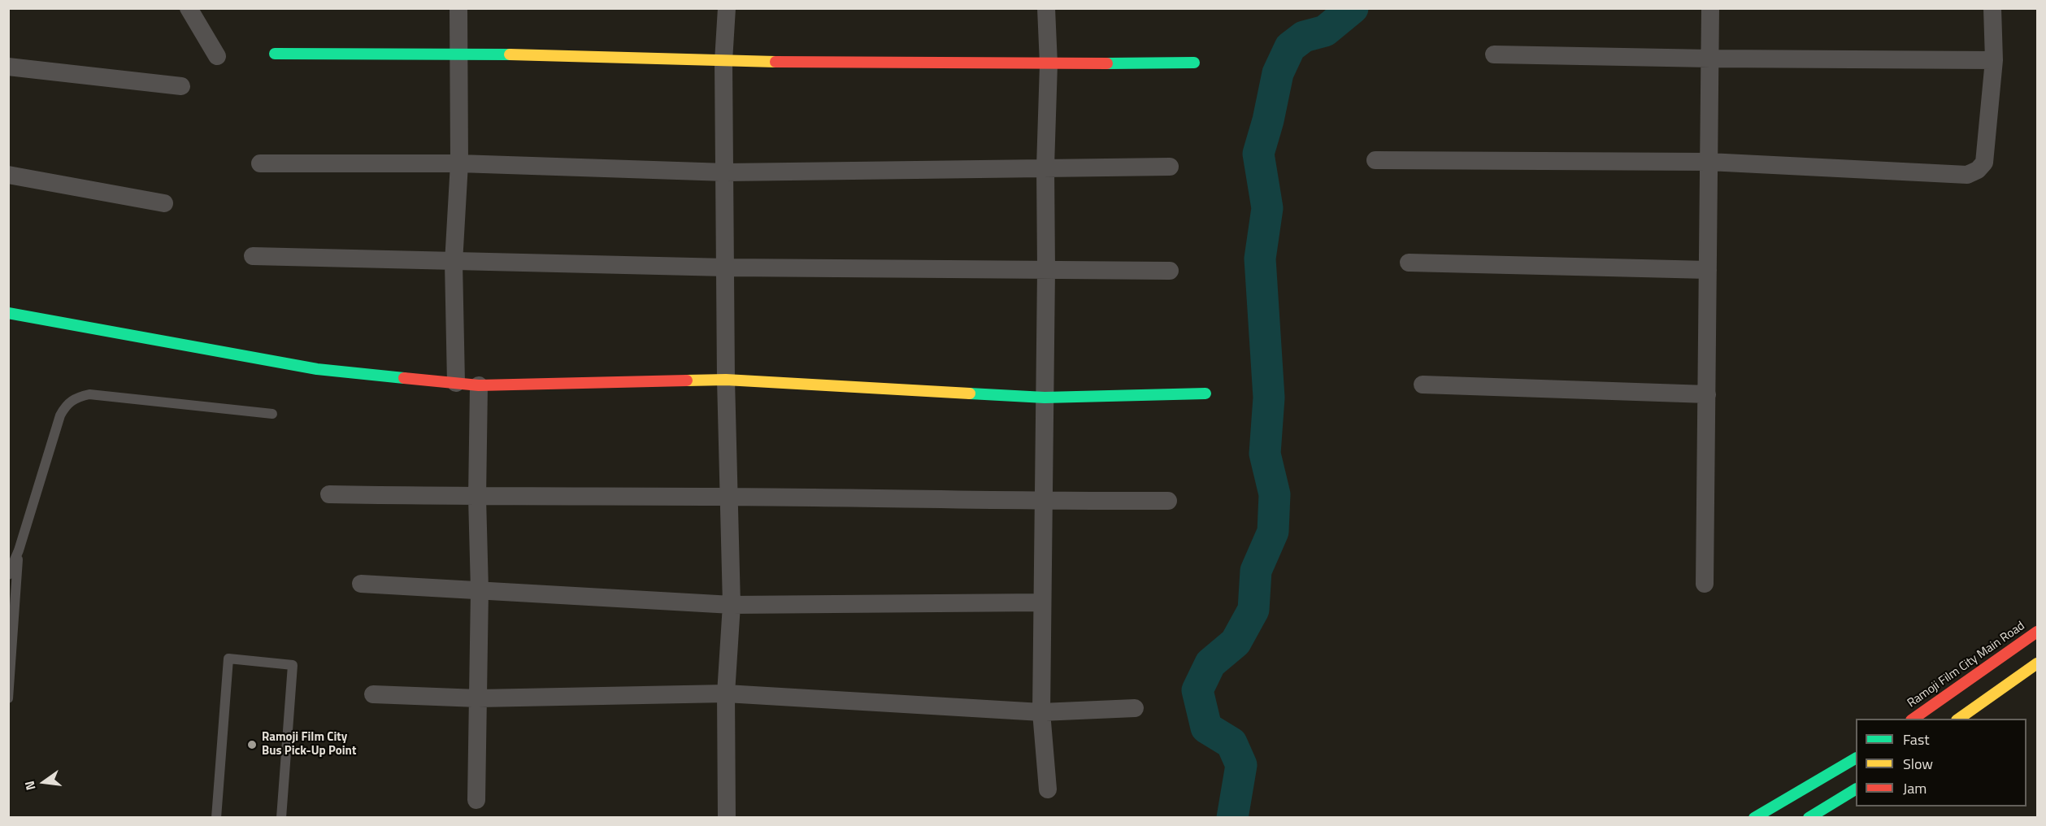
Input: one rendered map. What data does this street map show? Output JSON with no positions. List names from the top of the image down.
{
  "streets": {
    "street": ["Ramoji Film City Main Road"]
  },
  "places": ["Ramoji Film City Bus Pick-Up Point"],
  "legend": ["Fast", "Slow", "Jam"],
  "north": "left"
}
